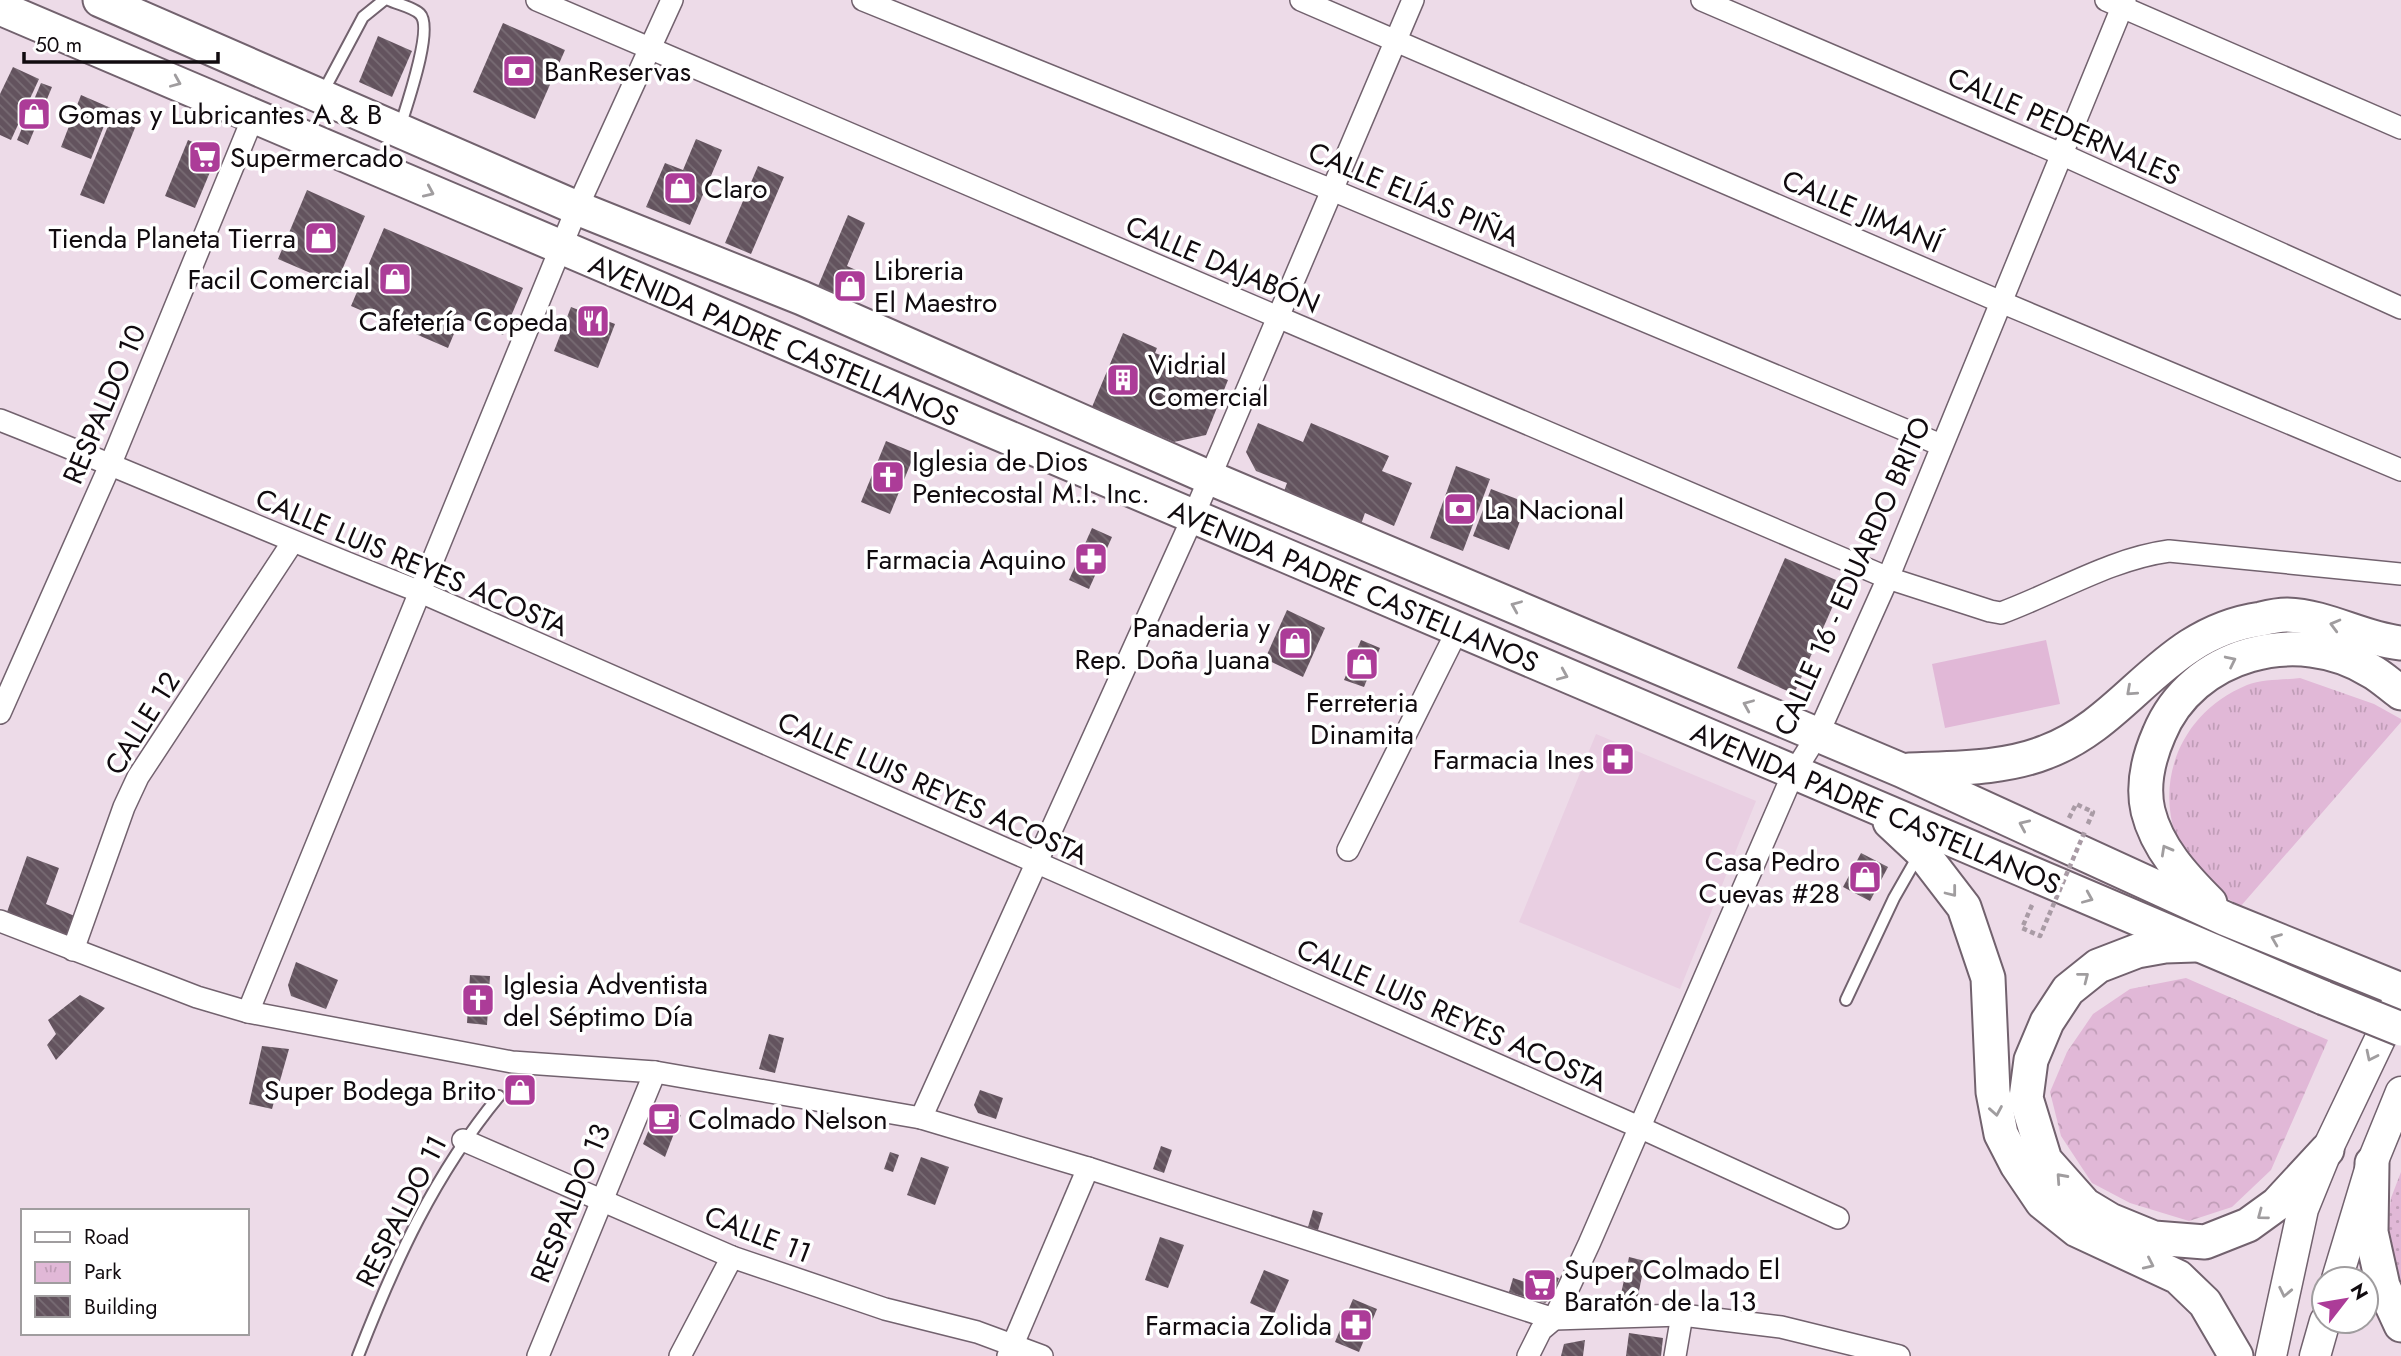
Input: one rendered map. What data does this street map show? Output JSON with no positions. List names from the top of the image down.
{
  "streets": {
    "main road": ["AVENIDA PADRE CASTELLANOS"],
    "street": [
      "CALLE PEDERNALES",
      "CALLE ELÍAS PIÑA",
      "CALLE JIMANÍ",
      "CALLE DAJABÓN",
      "RESPALDO 10",
      "CALLE LUIS REYES ACOSTA",
      "CALLE 16 - EDUARDO BRITO",
      "CALLE 12",
      "RESPALDO 13",
      "CALLE 11"
    ],
    "lane": ["RESPALDO 11"]
  },
  "crossings": [
    ["CALLE PEDERNALES", "CALLE 16 - EDUARDO BRITO"],
    ["CALLE ELÍAS PIÑA", "CALLE 16 - EDUARDO BRITO"],
    ["CALLE JIMANÍ", "CALLE 16 - EDUARDO BRITO"],
    ["CALLE DAJABÓN", "CALLE 16 - EDUARDO BRITO"],
    ["AVENIDA PADRE CASTELLANOS", "RESPALDO 10"],
    ["AVENIDA PADRE CASTELLANOS", "CALLE 16 - EDUARDO BRITO"],
    ["RESPALDO 10", "CALLE LUIS REYES ACOSTA"],
    ["CALLE LUIS REYES ACOSTA", "CALLE 16 - EDUARDO BRITO"],
    ["CALLE LUIS REYES ACOSTA", "CALLE 12"],
    ["RESPALDO 13", "CALLE 11"],
    ["RESPALDO 11", "CALLE 11"]
  ],
  "places": {
    "bank": ["BanReservas", "La Nacional"],
    "shop": [
      "Gomas y Lubricantes A & B",
      "Claro",
      "Tienda Planeta Tierra",
      "Facil Comercial",
      "Libreria El Maestro",
      "Panaderia y Rep. Doña Juana",
      "Ferreteria Dinamita",
      "Casa Pedro Cuevas #28",
      "Super Bodega Brito"
    ],
    "supermarket": ["Supermercado", "Super Colmado El Baratón de la 13"],
    "restaurant": ["Cafetería Copeda"],
    "building": ["Vidrial Comercial"],
    "church": ["Iglesia de Dios Pentecostal M.I. Inc.", "Iglesia Adventista del Séptimo Día"],
    "pharmacy": ["Farmacia Aquino", "Farmacia Ines", "Farmacia Zolida"],
    "cafe": ["Colmado Nelson"]
  },
  "legend": ["Road", "Park", "Building"],
  "scale_bar": "50 m",
  "north": "top right"
}
